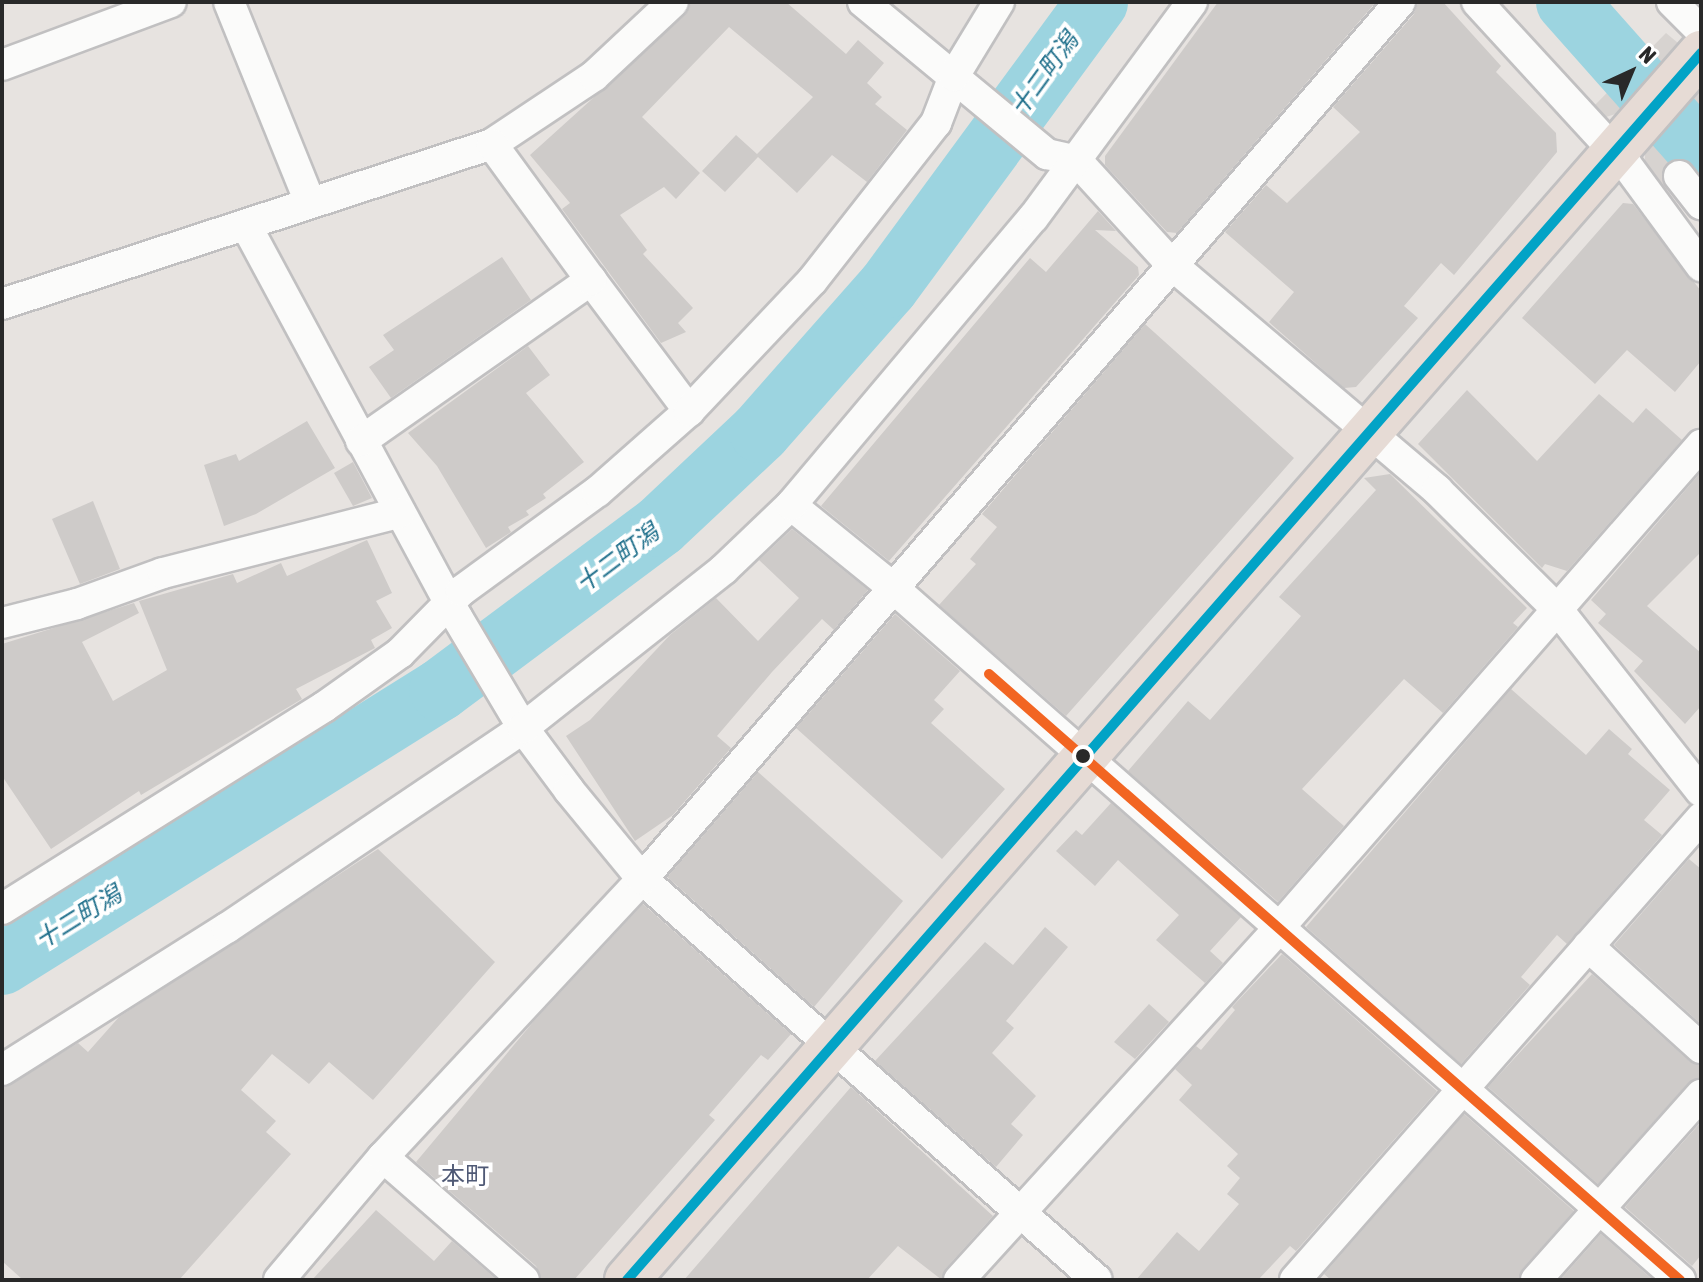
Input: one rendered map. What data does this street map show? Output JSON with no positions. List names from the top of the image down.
{
  "districts": ["本町"],
  "water": ["十二町潟"],
  "north": "top right"
}
